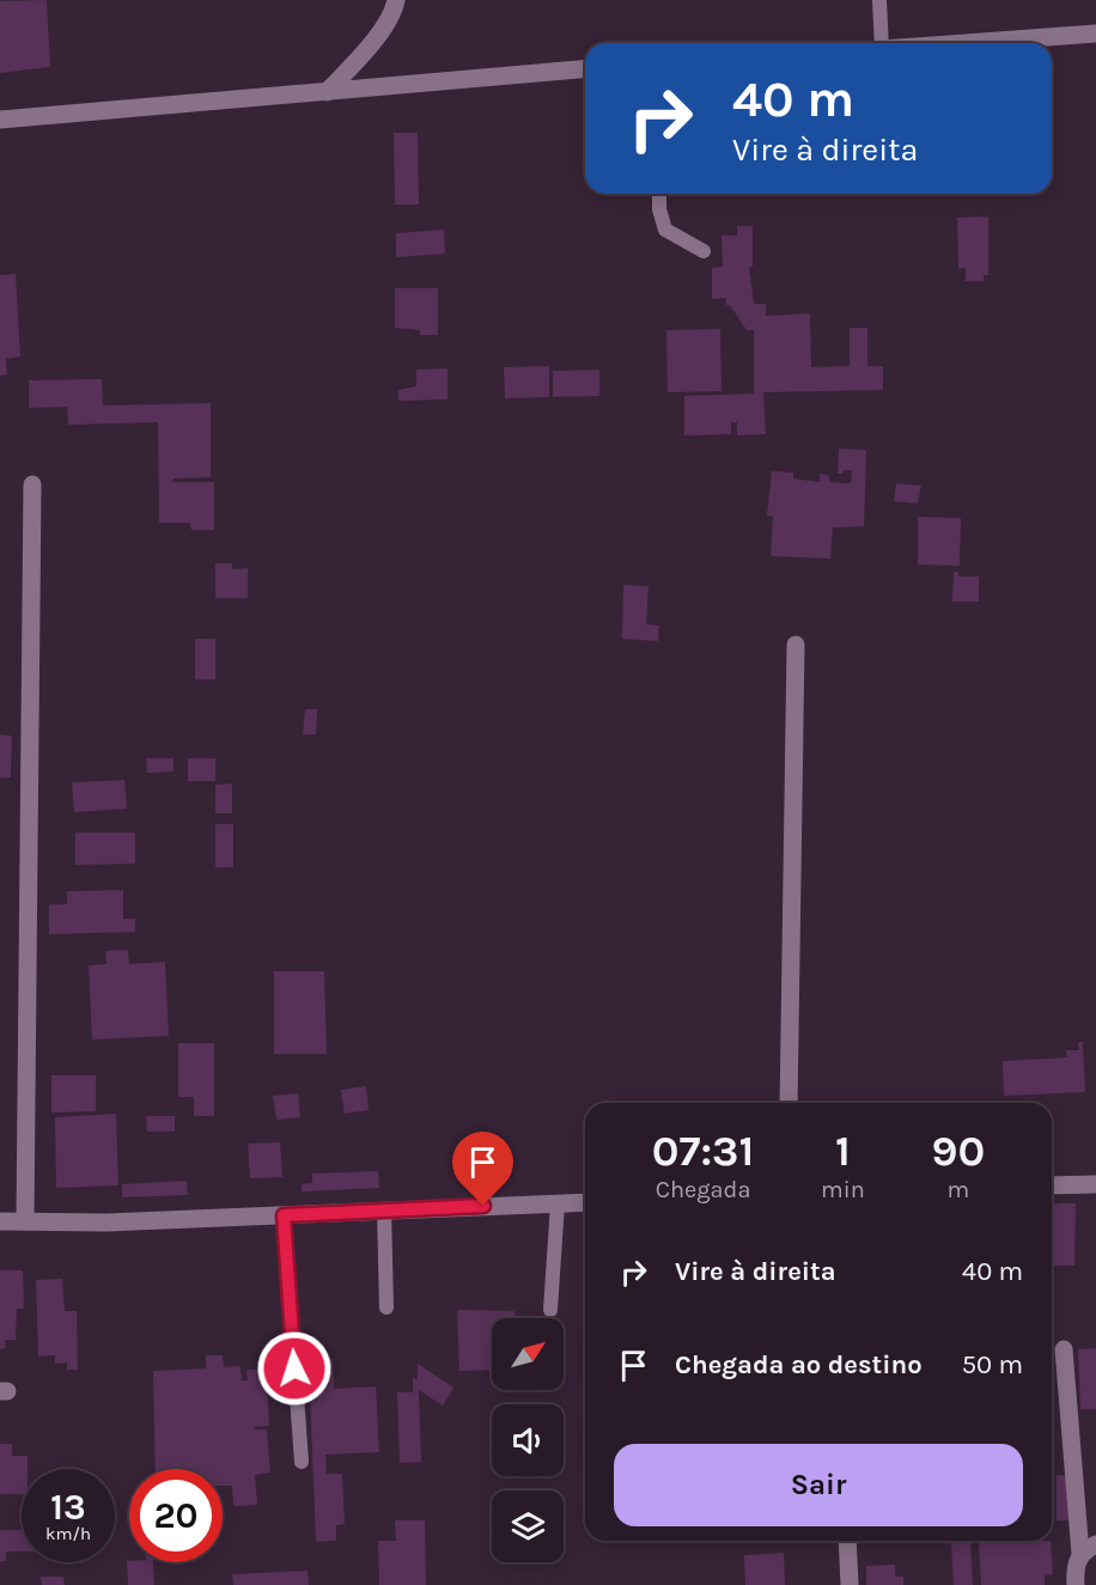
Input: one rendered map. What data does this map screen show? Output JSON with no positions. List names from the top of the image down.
{
  "north": "top right",
  "page": {
    "turn": ["40 m", "Vire à direita"],
    "eta": [
      "07:31",
      "Chegada",
      "1",
      "min",
      "90",
      "m"
    ],
    "list": [
      {
        "name": "Vire à direita",
        "value": "40 m"
      },
      {
        "name": "Chegada ao destino",
        "value": "50 m"
      }
    ],
    "buttons": "Sair",
    "speed": "13 km/h",
    "limit": "20"
  }
}
